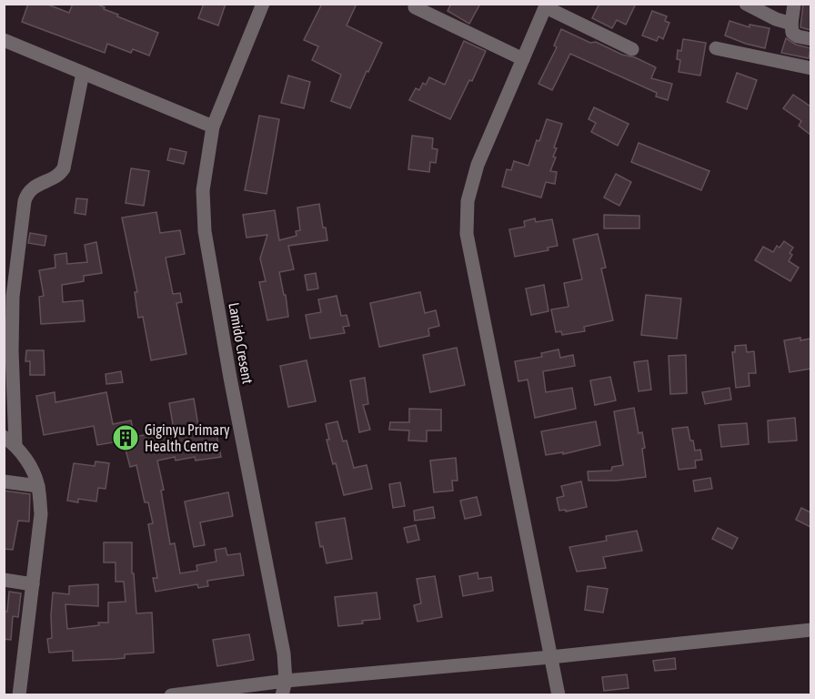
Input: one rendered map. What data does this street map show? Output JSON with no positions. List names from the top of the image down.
{
  "streets": {
    "street": ["Lamido Cresent"]
  },
  "places": {
    "building": ["Giginyu Primary Health Centre"]
  }
}
